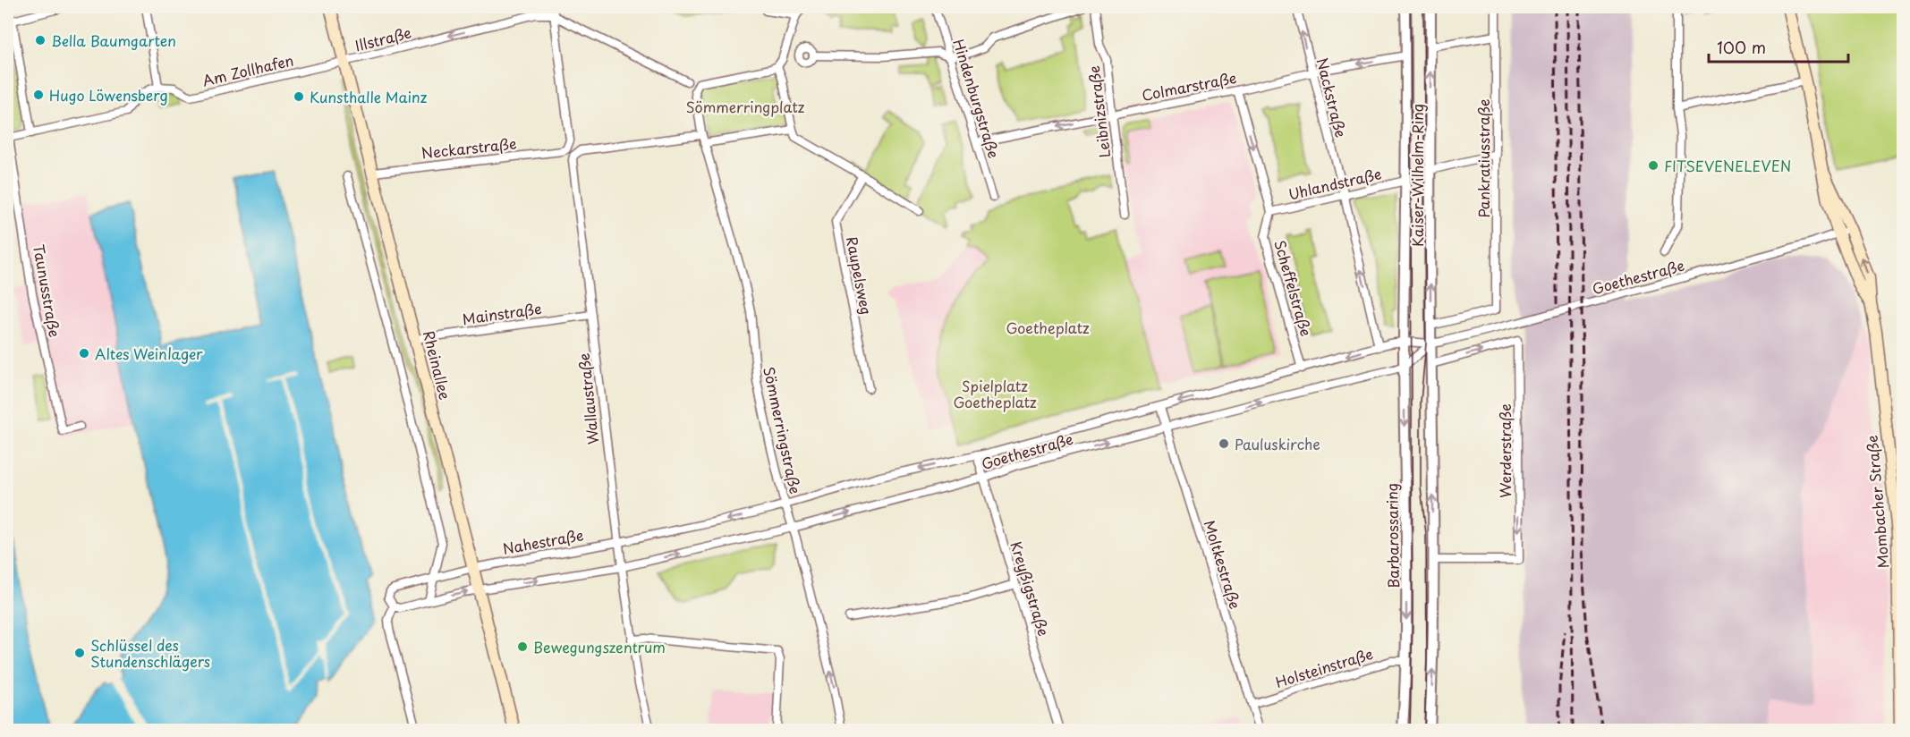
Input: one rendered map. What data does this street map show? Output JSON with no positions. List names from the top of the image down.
{
  "streets": {
    "main road": ["Rheinallee", "Mombacher Straße"],
    "street": [
      "Illstraße",
      "Am Zollhafen",
      "Colmarstraße",
      "Nackstraße",
      "Hindenburgstraße",
      "Leibnizstraße",
      "Neckarstraße",
      "Pankratiusstraße",
      "Kaiser-Wilhelm-Ring",
      "Uhlandstraße",
      "Raupelsweg",
      "Goethestraße",
      "Scheffelstraße",
      "Taunusstraße",
      "Mainstraße",
      "Wallaustraße",
      "Sömmerringstraße",
      "Werderstraße",
      "Barbarossaring",
      "Nahestraße",
      "Moltkestraße",
      "Kreyßigstraße",
      "Holsteinstraße"
    ]
  },
  "crossings": [
    ["Illstraße", "Am Zollhafen"],
    ["Illstraße", "Neckarstraße"],
    ["Illstraße", "Rheinallee"],
    ["Am Zollhafen", "Rheinallee"],
    ["Colmarstraße", "Nackstraße"],
    ["Colmarstraße", "Hindenburgstraße"],
    ["Colmarstraße", "Leibnizstraße"],
    ["Colmarstraße", "Kaiser-Wilhelm-Ring"],
    ["Colmarstraße", "Scheffelstraße"],
    ["Nackstraße", "Uhlandstraße"],
    ["Nackstraße", "Goethestraße"],
    ["Neckarstraße", "Rheinallee"],
    ["Pankratiusstraße", "Kaiser-Wilhelm-Ring"],
    ["Kaiser-Wilhelm-Ring", "Uhlandstraße"],
    ["Kaiser-Wilhelm-Ring", "Goethestraße"],
    ["Kaiser-Wilhelm-Ring", "Barbarossaring"],
    ["Uhlandstraße", "Scheffelstraße"],
    ["Goethestraße", "Scheffelstraße"],
    ["Goethestraße", "Wallaustraße"],
    ["Goethestraße", "Sömmerringstraße"],
    ["Goethestraße", "Mombacher Straße"],
    ["Goethestraße", "Barbarossaring"],
    ["Goethestraße", "Nahestraße"],
    ["Goethestraße", "Moltkestraße"],
    ["Goethestraße", "Kreyßigstraße"],
    ["Mainstraße", "Rheinallee"],
    ["Mainstraße", "Wallaustraße"],
    ["Rheinallee", "Nahestraße"],
    ["Wallaustraße", "Sömmerringstraße"],
    ["Wallaustraße", "Nahestraße"],
    ["Barbarossaring", "Holsteinstraße"],
    ["Moltkestraße", "Holsteinstraße"]
  ],
  "one_way": [
    "Illstraße",
    "Colmarstraße",
    "Nackstraße",
    "Scheffelstraße"
  ],
  "parks": ["Sömmerringplatz", "Goetheplatz", "Spielplatz Goetheplatz"],
  "places": [
    "Bella Baumgarten",
    "Hugo Löwensberg",
    "Kunsthalle Mainz",
    "FITSEVENELEVEN",
    "Altes Weinlager",
    "Pauluskirche",
    "Bewegungszentrum",
    "Schlüssel des Stundenschlägers"
  ],
  "scale_bar": "100 m"
}
